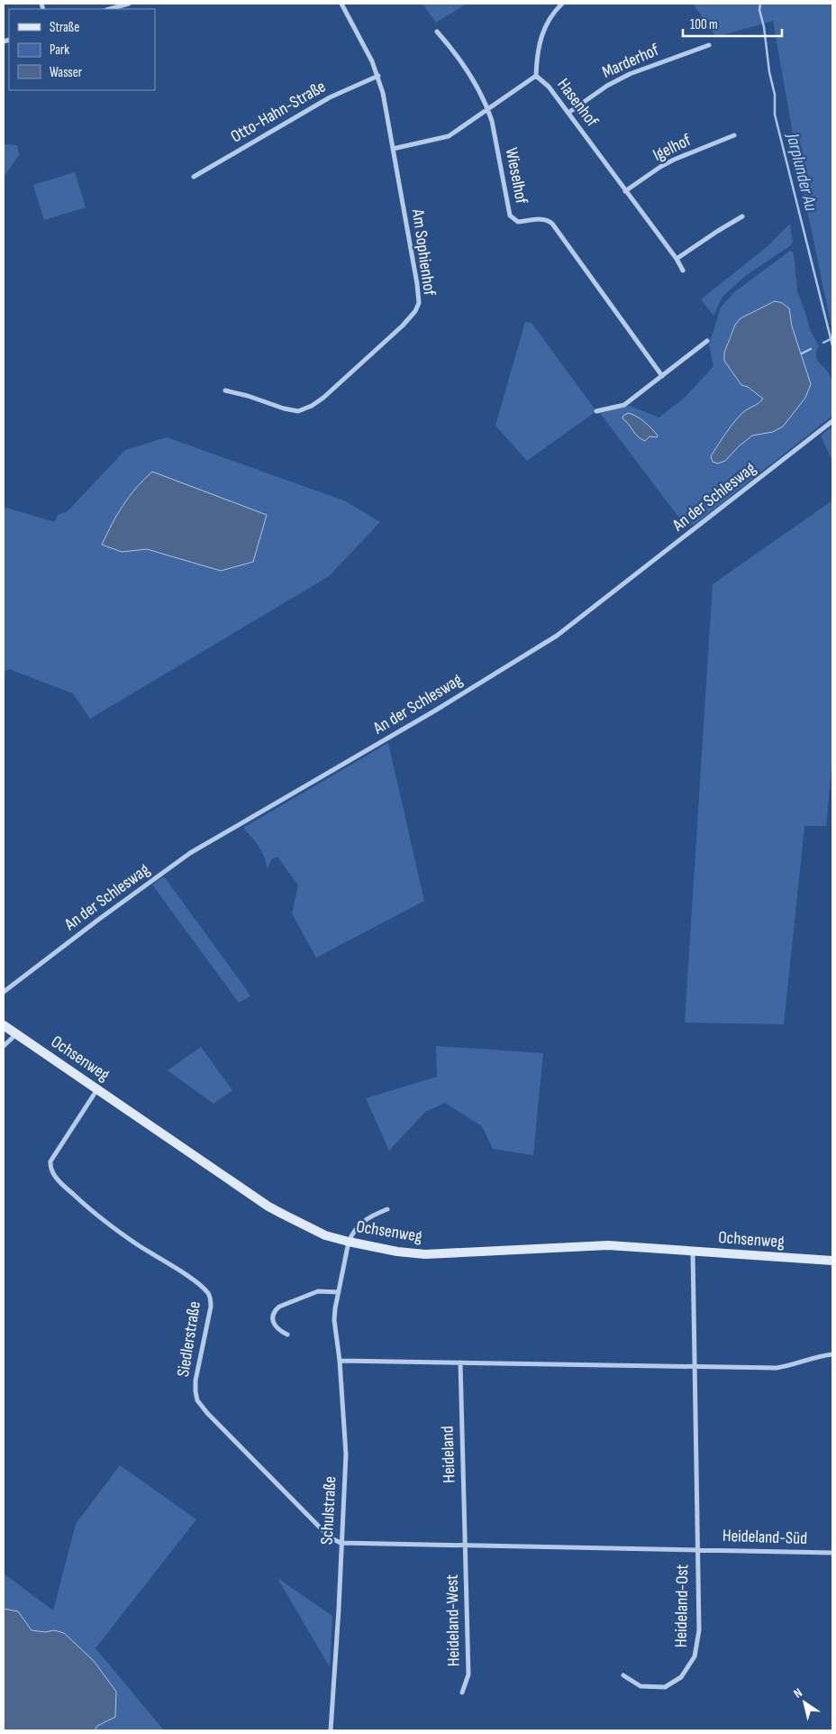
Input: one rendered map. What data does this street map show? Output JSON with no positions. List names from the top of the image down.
{
  "streets": {
    "main road": ["Ochsenweg"],
    "street": [
      "Marderhof",
      "Hasenhof",
      "Otto-Hahn-Straße",
      "Igelhof",
      "Wieselhof",
      "Am Sophienhof",
      "An der Schleswag",
      "Siedlerstraße",
      "Heideland",
      "Schulstraße",
      "Heideland-Süd",
      "Heideland-Ost",
      "Heideland-West"
    ]
  },
  "crossings": [
    ["Marderhof", "Hasenhof"],
    ["Hasenhof", "Igelhof"],
    ["Hasenhof", "Wieselhof"],
    ["Hasenhof", "Am Sophienhof"],
    ["Otto-Hahn-Straße", "Am Sophienhof"],
    ["Ochsenweg", "Siedlerstraße"],
    ["Ochsenweg", "Schulstraße"],
    ["Ochsenweg", "Heideland-Ost"],
    ["Siedlerstraße", "Schulstraße"],
    ["Heideland", "Heideland-Ost"],
    ["Heideland", "Heideland-West"],
    ["Heideland-Süd", "Heideland-Ost"],
    ["Heideland-Ost", "Heideland-West"]
  ],
  "water": ["Jarplunder Au"],
  "legend": ["Straße", "Park", "Wasser"],
  "scale_bar": "100 m",
  "north": "top left"
}
